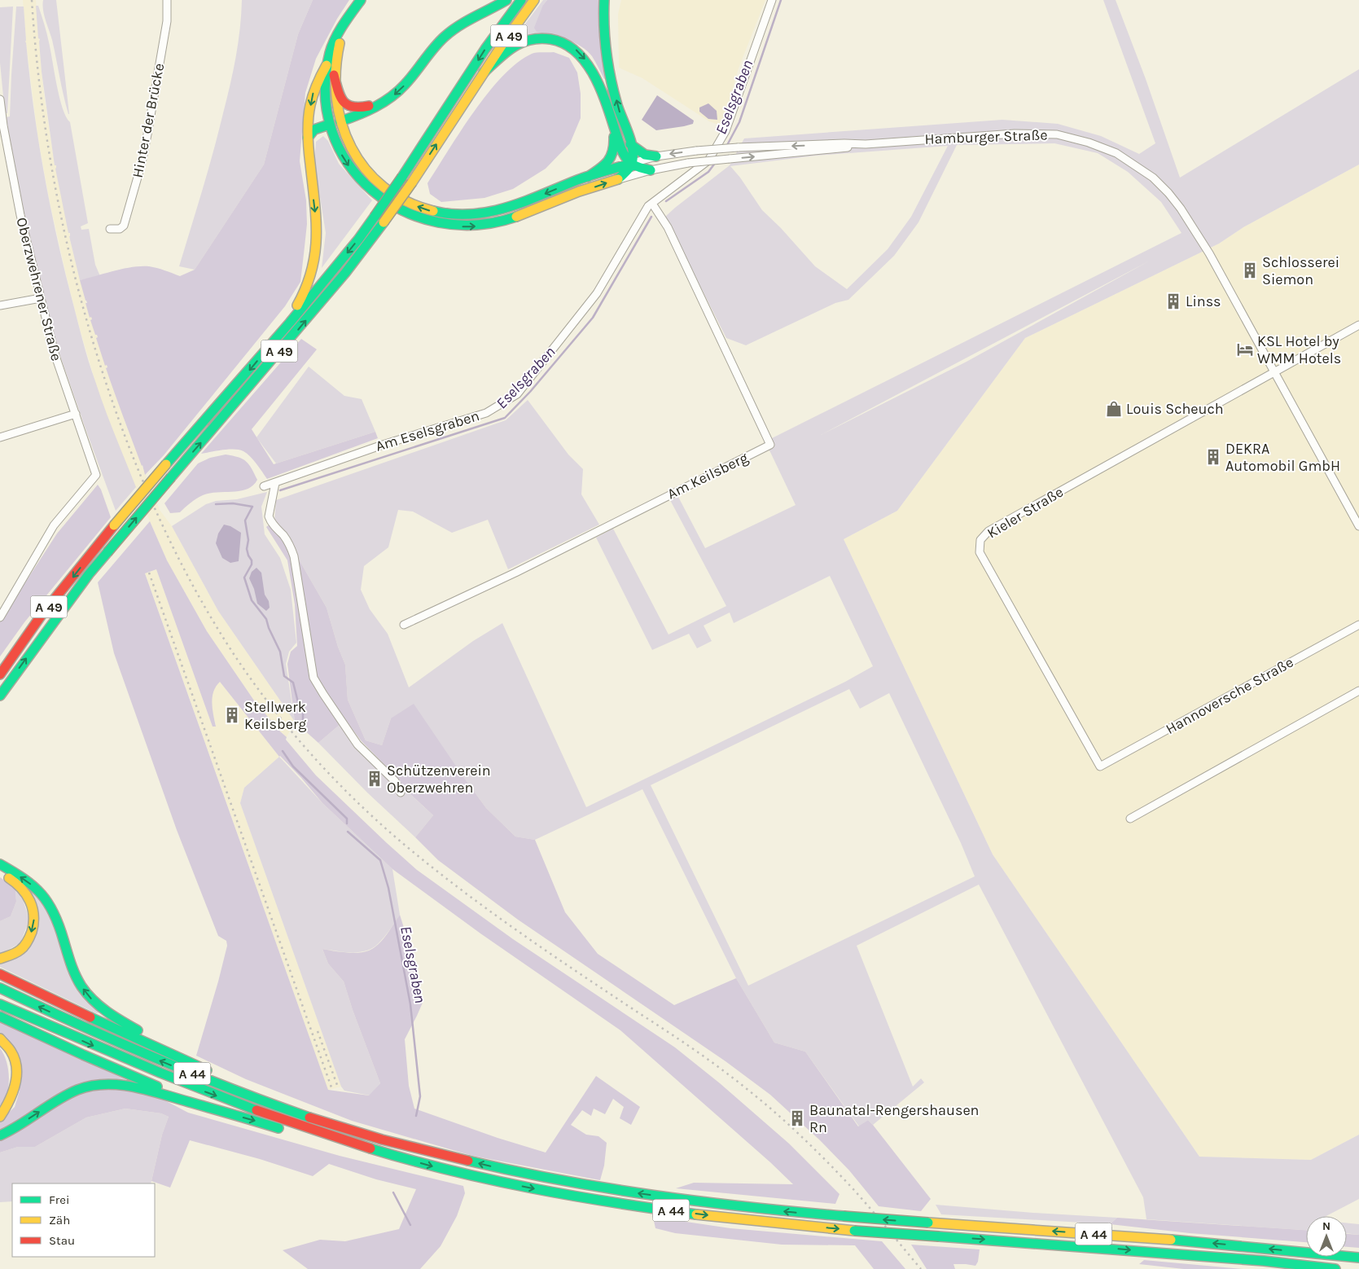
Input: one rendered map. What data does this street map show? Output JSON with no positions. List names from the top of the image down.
{
  "streets": {
    "main road": ["A 49", "A 44"],
    "street": [
      "Hinter der Brücke",
      "Hamburger Straße",
      "Oberzwehrener Straße",
      "Am Eselsgraben",
      "Am Keilsberg",
      "Kieler Straße",
      "Hannoversche Straße"
    ]
  },
  "crossings": [
    ["Hamburger Straße", "Kieler Straße"],
    ["Am Eselsgraben", "Am Keilsberg"],
    ["Kieler Straße", "Hannoversche Straße"]
  ],
  "water": ["Eselsgraben"],
  "places": {
    "building": [
      "Schlosserei Siemon",
      "Linss",
      "DEKRA Automobil GmbH",
      "Stellwerk Keilsberg",
      "Schützenverein Oberzwehren",
      "Baunatal-Rengershausen Rn"
    ],
    "hotel": ["KSL Hotel by WMM Hotels"],
    "shop": ["Louis Scheuch"]
  },
  "legend": ["Frei", "Zäh", "Stau"],
  "north": "top"
}
